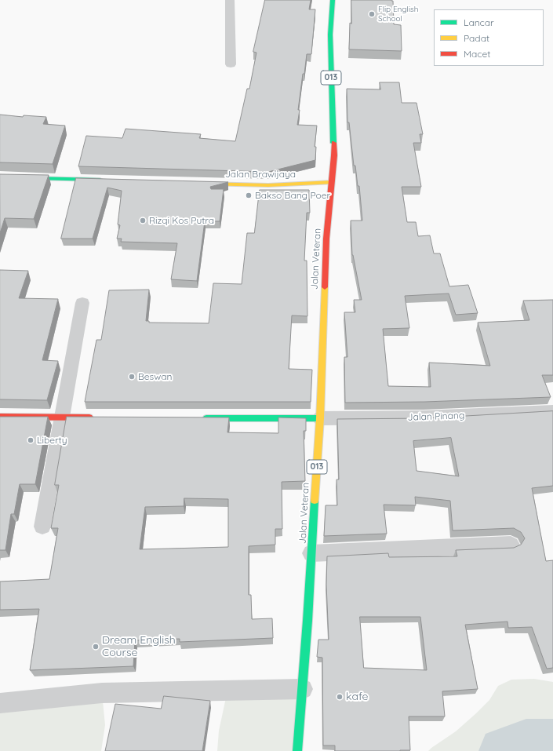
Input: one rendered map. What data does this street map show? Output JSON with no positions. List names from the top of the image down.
{
  "streets": {
    "main road": ["013", "Jalan Brawijaya", "Jalan Veteran"],
    "street": ["Jalan Pinang"]
  },
  "crossings": [
    ["013", "Jalan Brawijaya"],
    ["013", "Jalan Veteran"],
    ["Jalan Brawijaya", "Jalan Veteran"],
    ["Jalan Veteran", "Jalan Pinang"]
  ],
  "places": [
    "Flip English School",
    "Bakso Bang Poer",
    "Rizqi Kos Putra",
    "Beswan",
    "Liberty",
    "Dream English Course",
    "kafe"
  ],
  "legend": ["Lancar", "Padat", "Macet"]
}
